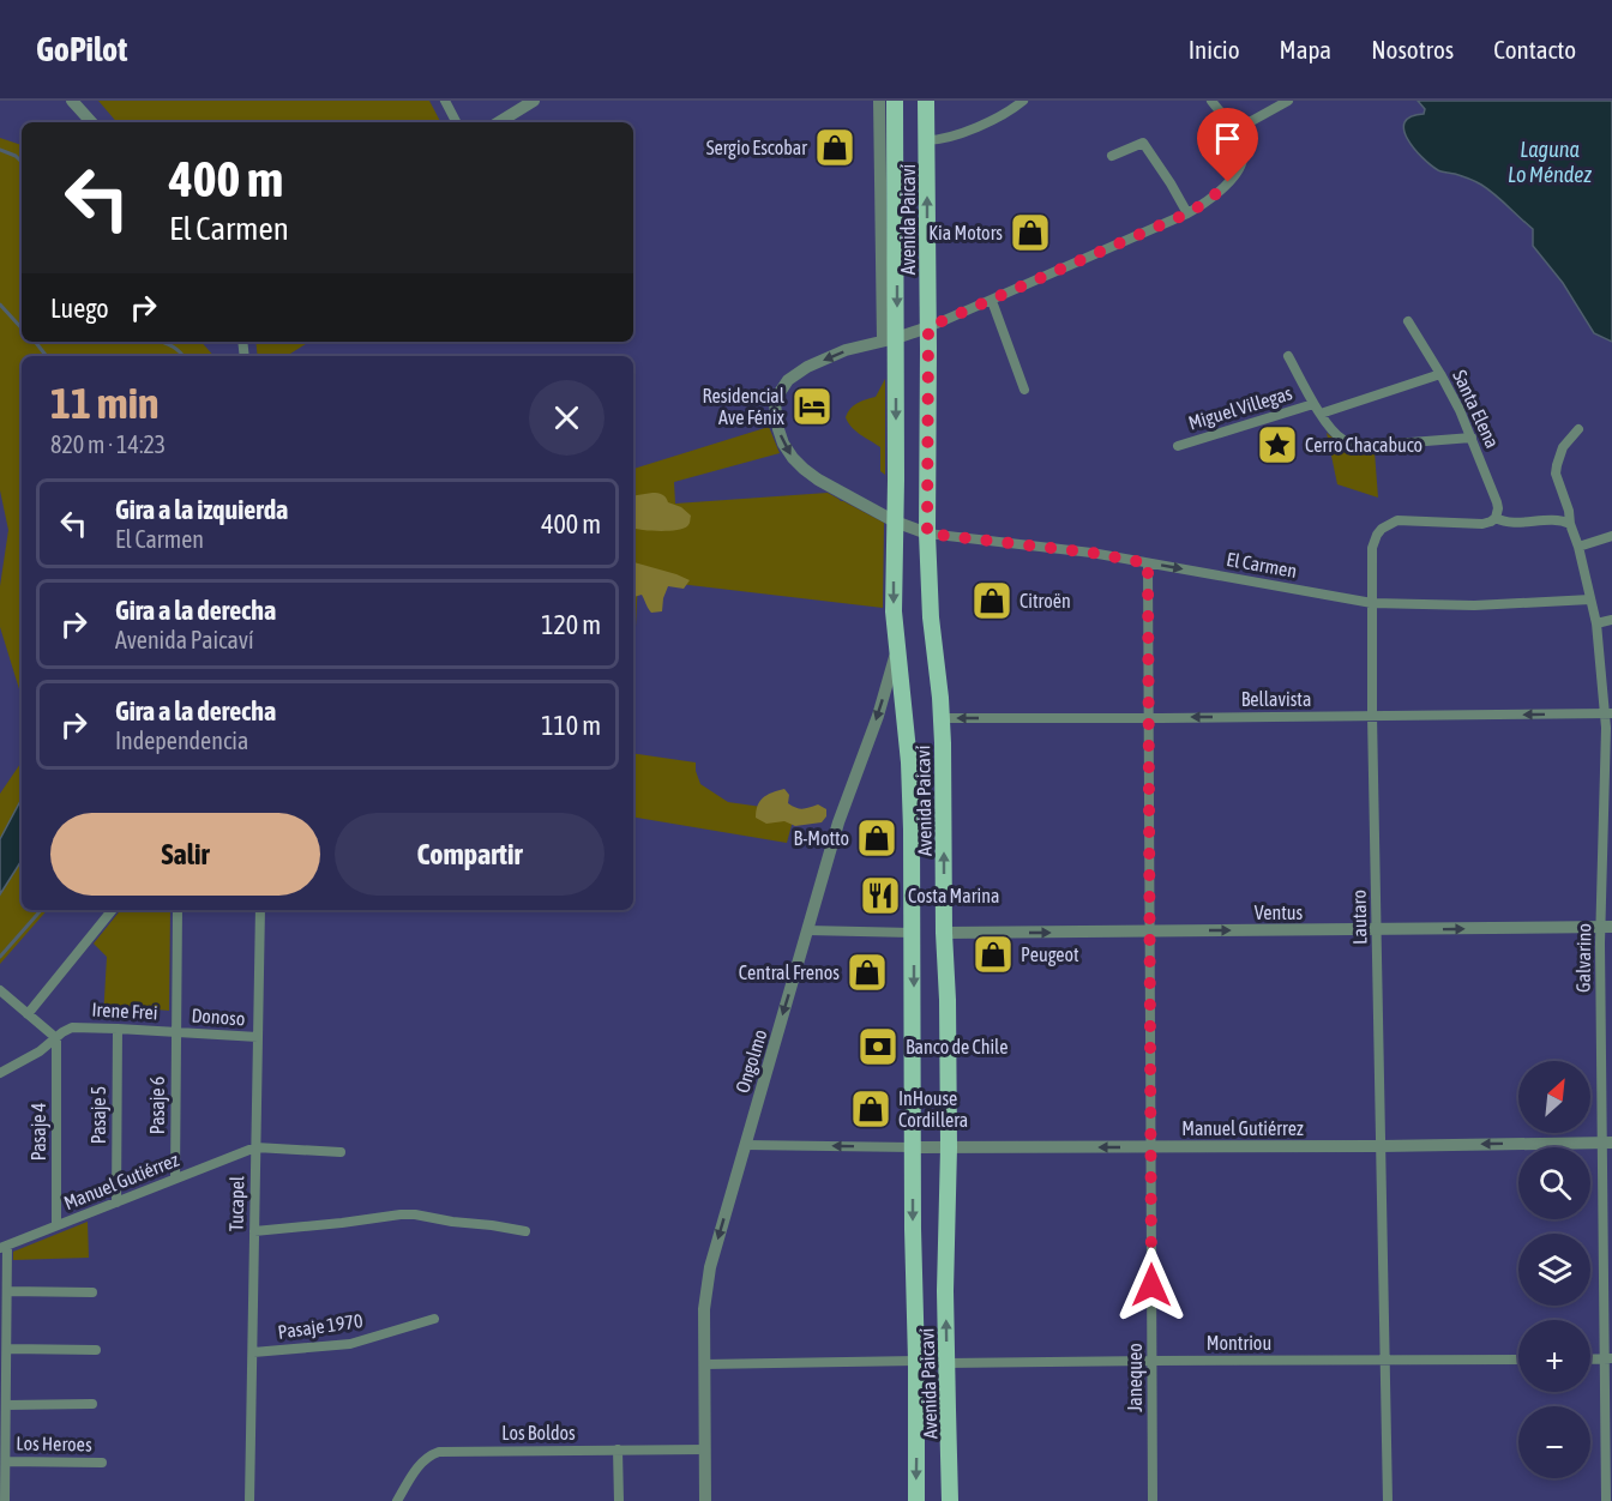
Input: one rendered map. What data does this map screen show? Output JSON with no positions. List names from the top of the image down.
{
  "streets": {
    "main road": ["Avenida Paicaví"],
    "street": [
      "Miguel Villegas",
      "Santa Elena",
      "El Carmen",
      "Bellavista",
      "Ventus",
      "Lautaro",
      "Galvarino",
      "Irene Frei",
      "Donoso",
      "Ongolmo",
      "Pasaje 6",
      "Pasaje 5",
      "Manuel Gutiérrez",
      "Pasaje 4",
      "Tucapel",
      "Pasaje 1970",
      "Montriou",
      "Janequeo",
      "Los Boldos",
      "Los Heroes"
    ]
  },
  "crossings": [
    ["Avenida Paicaví", "El Carmen"],
    ["Avenida Paicaví", "Bellavista"],
    ["Avenida Paicaví", "Ventus"],
    ["Avenida Paicaví", "Ongolmo"],
    ["Avenida Paicaví", "Manuel Gutiérrez"],
    ["Avenida Paicaví", "Montriou"],
    ["Miguel Villegas", "Santa Elena"],
    ["Santa Elena", "Lautaro"],
    ["El Carmen", "Lautaro"],
    ["El Carmen", "Galvarino"],
    ["El Carmen", "Janequeo"],
    ["Bellavista", "Lautaro"],
    ["Bellavista", "Galvarino"],
    ["Bellavista", "Janequeo"],
    ["Ventus", "Lautaro"],
    ["Ventus", "Galvarino"],
    ["Ventus", "Janequeo"],
    ["Lautaro", "Galvarino"],
    ["Lautaro", "Manuel Gutiérrez"],
    ["Lautaro", "Montriou"],
    ["Galvarino", "Manuel Gutiérrez"],
    ["Irene Frei", "Donoso"],
    ["Irene Frei", "Pasaje 6"],
    ["Irene Frei", "Pasaje 5"],
    ["Irene Frei", "Pasaje 4"],
    ["Donoso", "Pasaje 6"],
    ["Donoso", "Tucapel"],
    ["Ongolmo", "Manuel Gutiérrez"],
    ["Ongolmo", "Los Boldos"],
    ["Pasaje 6", "Manuel Gutiérrez"],
    ["Pasaje 5", "Manuel Gutiérrez"],
    ["Manuel Gutiérrez", "Pasaje 4"],
    ["Manuel Gutiérrez", "Tucapel"],
    ["Manuel Gutiérrez", "Janequeo"],
    ["Tucapel", "Pasaje 1970"],
    ["Montriou", "Janequeo"]
  ],
  "one_way": [
    "Bellavista",
    "Ventus",
    "Ongolmo",
    "Manuel Gutiérrez"
  ],
  "water": ["Laguna Lo Méndez"],
  "places": {
    "shop": [
      "Sergio Escobar",
      "Kia Motors",
      "Citroën",
      "B-Motto",
      "Peugeot",
      "Central Frenos",
      "InHouse Cordillera"
    ],
    "hotel": ["Residencial Ave Fénix"],
    "place": ["Cerro Chacabuco"],
    "restaurant": ["Costa Marina"],
    "bank": ["Banco de Chile"]
  },
  "north": "top right",
  "page": {
    "header": "GoPilot",
    "nav": [
      "Inicio",
      "Mapa",
      "Nosotros",
      "Contacto"
    ],
    "turn": ["400 m", "El Carmen"],
    "then": "Luego",
    "heading": ["11 min", "820 m · 14:23"],
    "list": [
      {
        "name": "Gira a la izquierda",
        "note": "El Carmen",
        "value": "400 m"
      },
      {
        "name": "Gira a la derecha",
        "note": "Avenida Paicaví",
        "value": "120 m"
      },
      {
        "name": "Gira a la derecha",
        "note": "Independencia",
        "value": "110 m"
      }
    ],
    "buttons": ["Salir", "Compartir"],
    "map_buttons": ["+", "−"]
  }
}
